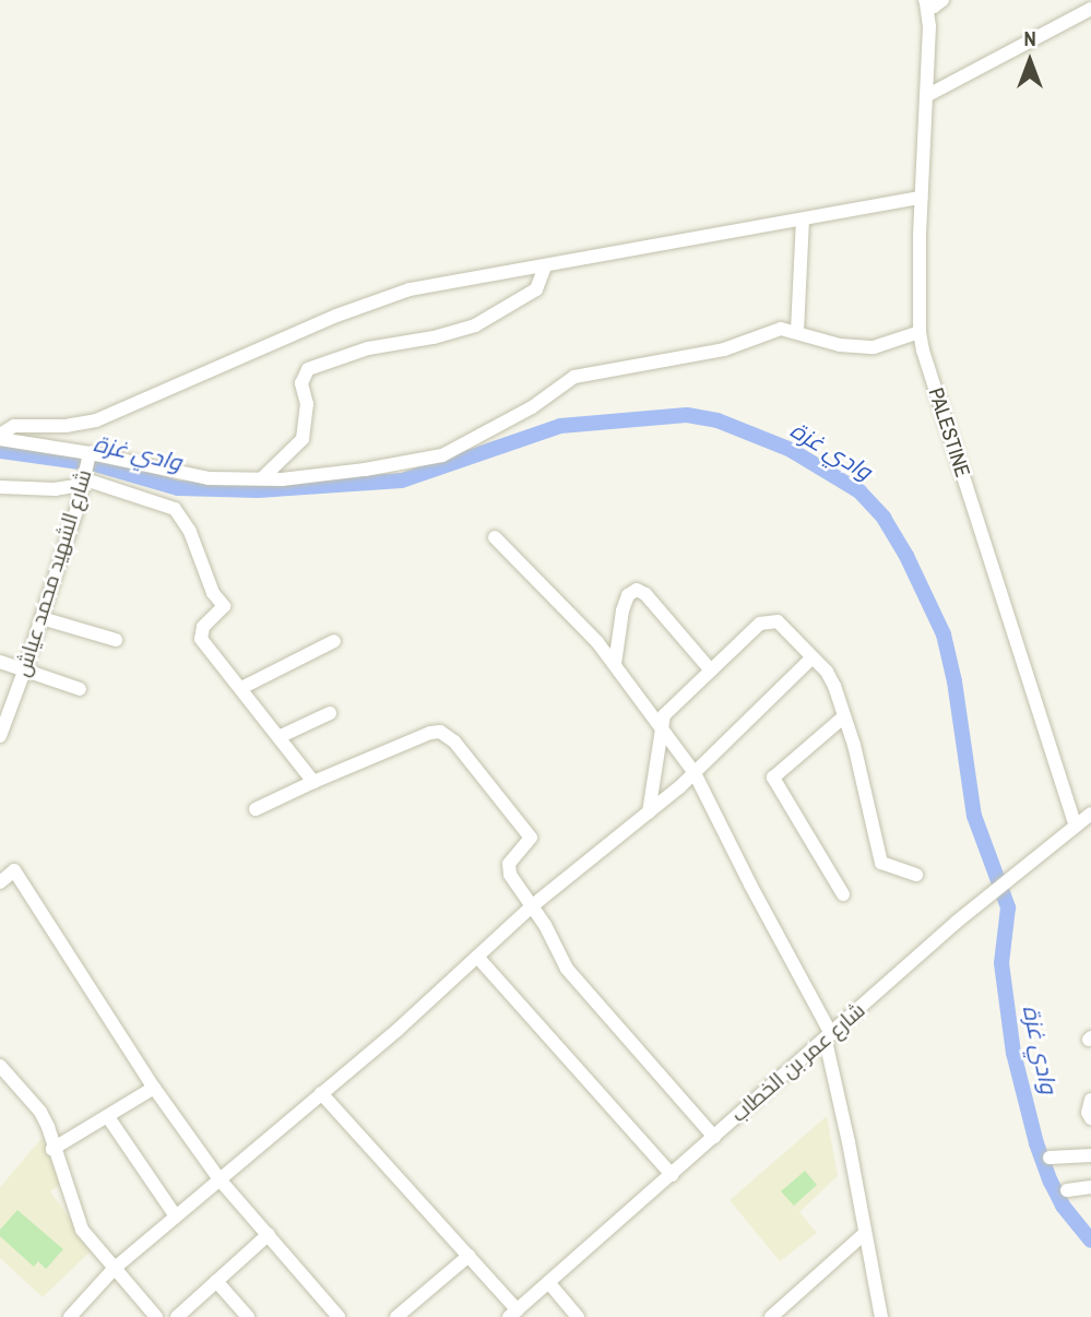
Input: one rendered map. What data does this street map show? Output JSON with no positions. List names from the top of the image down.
{
  "streets": {
    "street": ["PALESTINE", "شارع الشهيد محمد عياش", "شارع عمر بن الخطاب"]
  },
  "crossings": [
    ["PALESTINE", "شارع عمر بن الخطاب"]
  ],
  "water": ["وادي غزة"],
  "north": "top"
}
